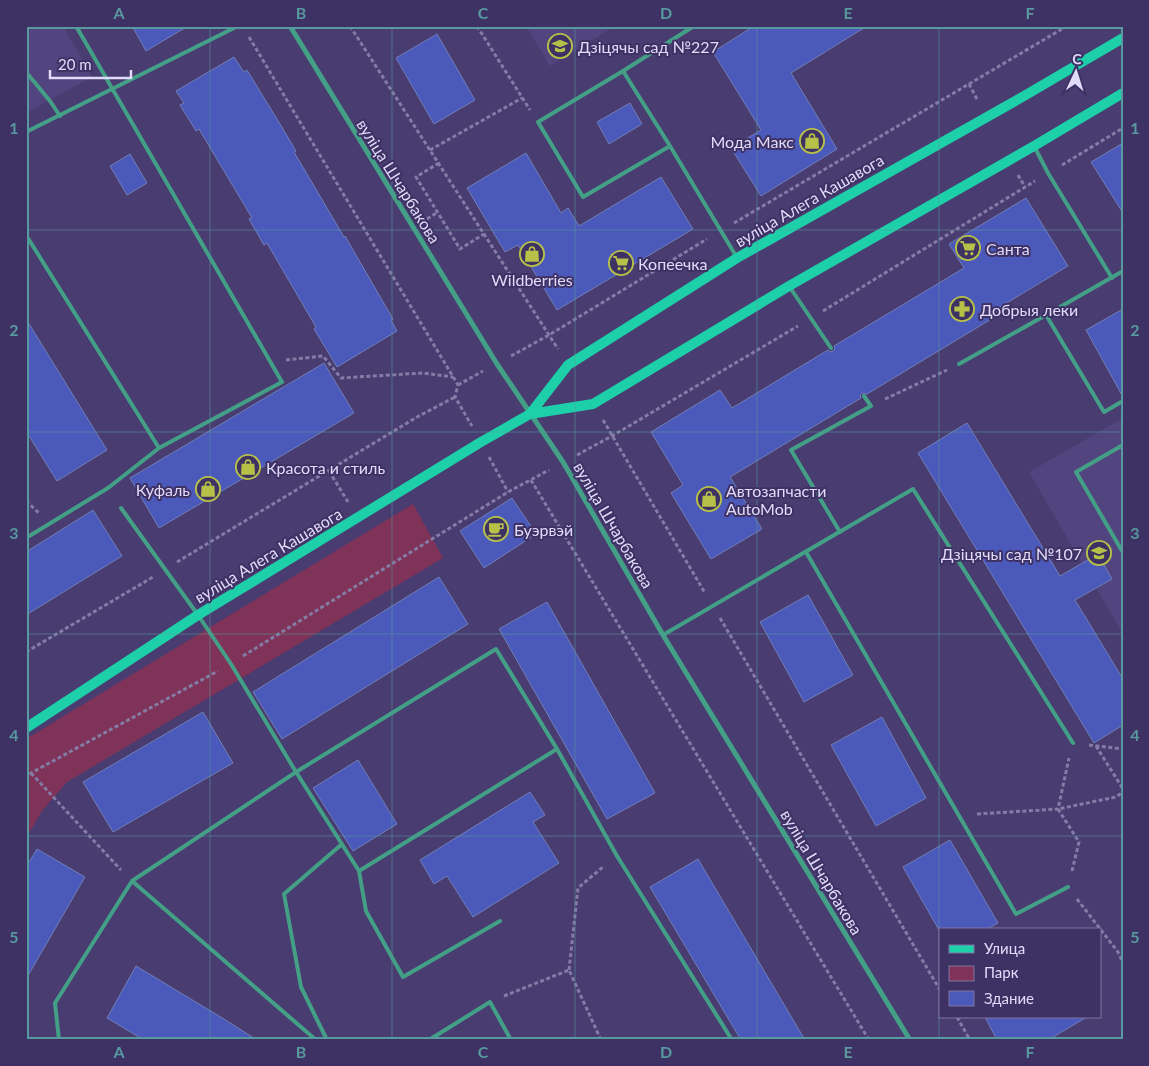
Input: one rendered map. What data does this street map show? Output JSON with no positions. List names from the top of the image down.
{
  "streets": {
    "main road": ["вуліца Алега Кашавога"],
    "street": ["вуліца Шчарбакова"]
  },
  "crossings": [
    ["вуліца Шчарбакова", "вуліца Алега Кашавога"]
  ],
  "places": {
    "school or university": ["Дзіцячы сад №227", "Дзіцячы сад №107"],
    "shop": [
      "Мода Макс",
      "Wildberries",
      "Красота и стиль",
      "Куфаль",
      "Автозапчасти AutoMob"
    ],
    "supermarket": ["Санта", "Копеечка"],
    "pharmacy": ["Добрыя леки"],
    "cafe": ["Буэрвэй"]
  },
  "legend": ["Улица", "Парк", "Здание"],
  "scale_bar": "20 m",
  "north": "top",
  "grid": {
    "columns": [
      "A",
      "B",
      "C",
      "D",
      "E",
      "F"
    ],
    "rows": [
      "1",
      "2",
      "3",
      "4",
      "5"
    ]
  }
}
